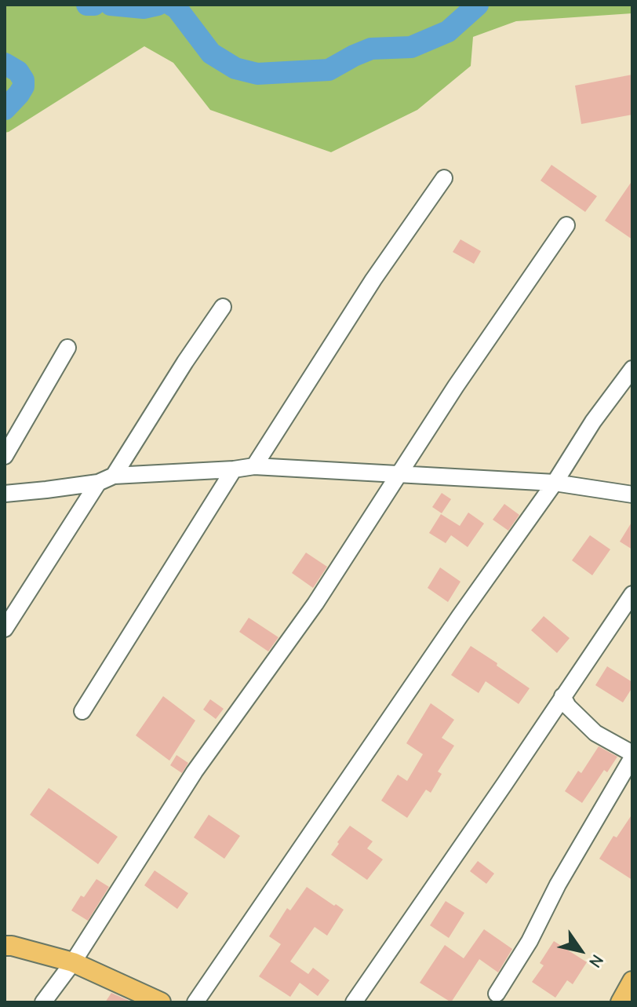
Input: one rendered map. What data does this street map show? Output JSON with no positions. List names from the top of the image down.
{
  "north": "bottom right"
}
